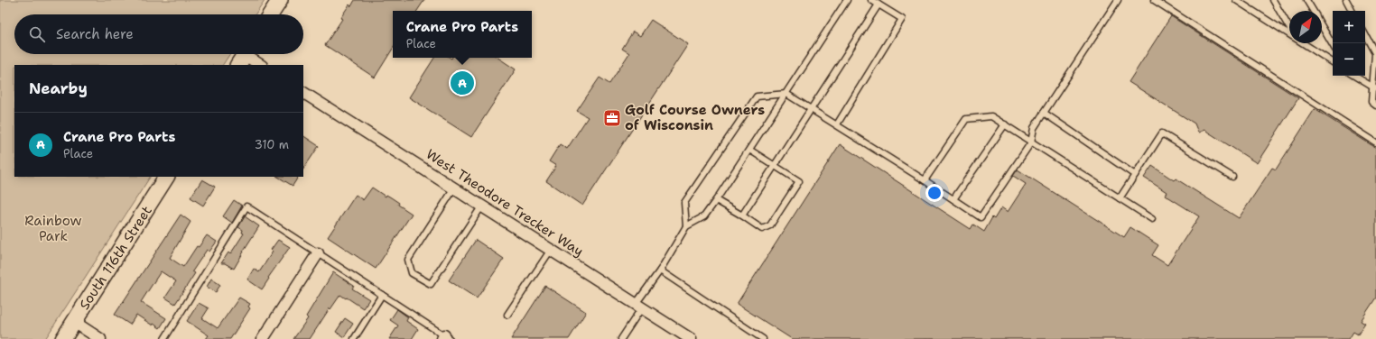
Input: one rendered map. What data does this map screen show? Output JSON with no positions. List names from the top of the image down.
{
  "streets": {
    "street": ["West Theodore Trecker Way", "South 116th Street"]
  },
  "parks": ["Rainbow Park"],
  "places": {
    "office": ["Golf Course Owners of Wisconsin"]
  },
  "north": "top right",
  "page": {
    "map_buttons": ["+", "−"],
    "popup": ["Crane Pro Parts", "Place"],
    "search": "Search here",
    "heading": "Nearby",
    "pins": "A",
    "list": [
      {
        "mark": "A",
        "name": "Crane Pro Parts",
        "note": "Place",
        "value": "310 m"
      }
    ]
  }
}
